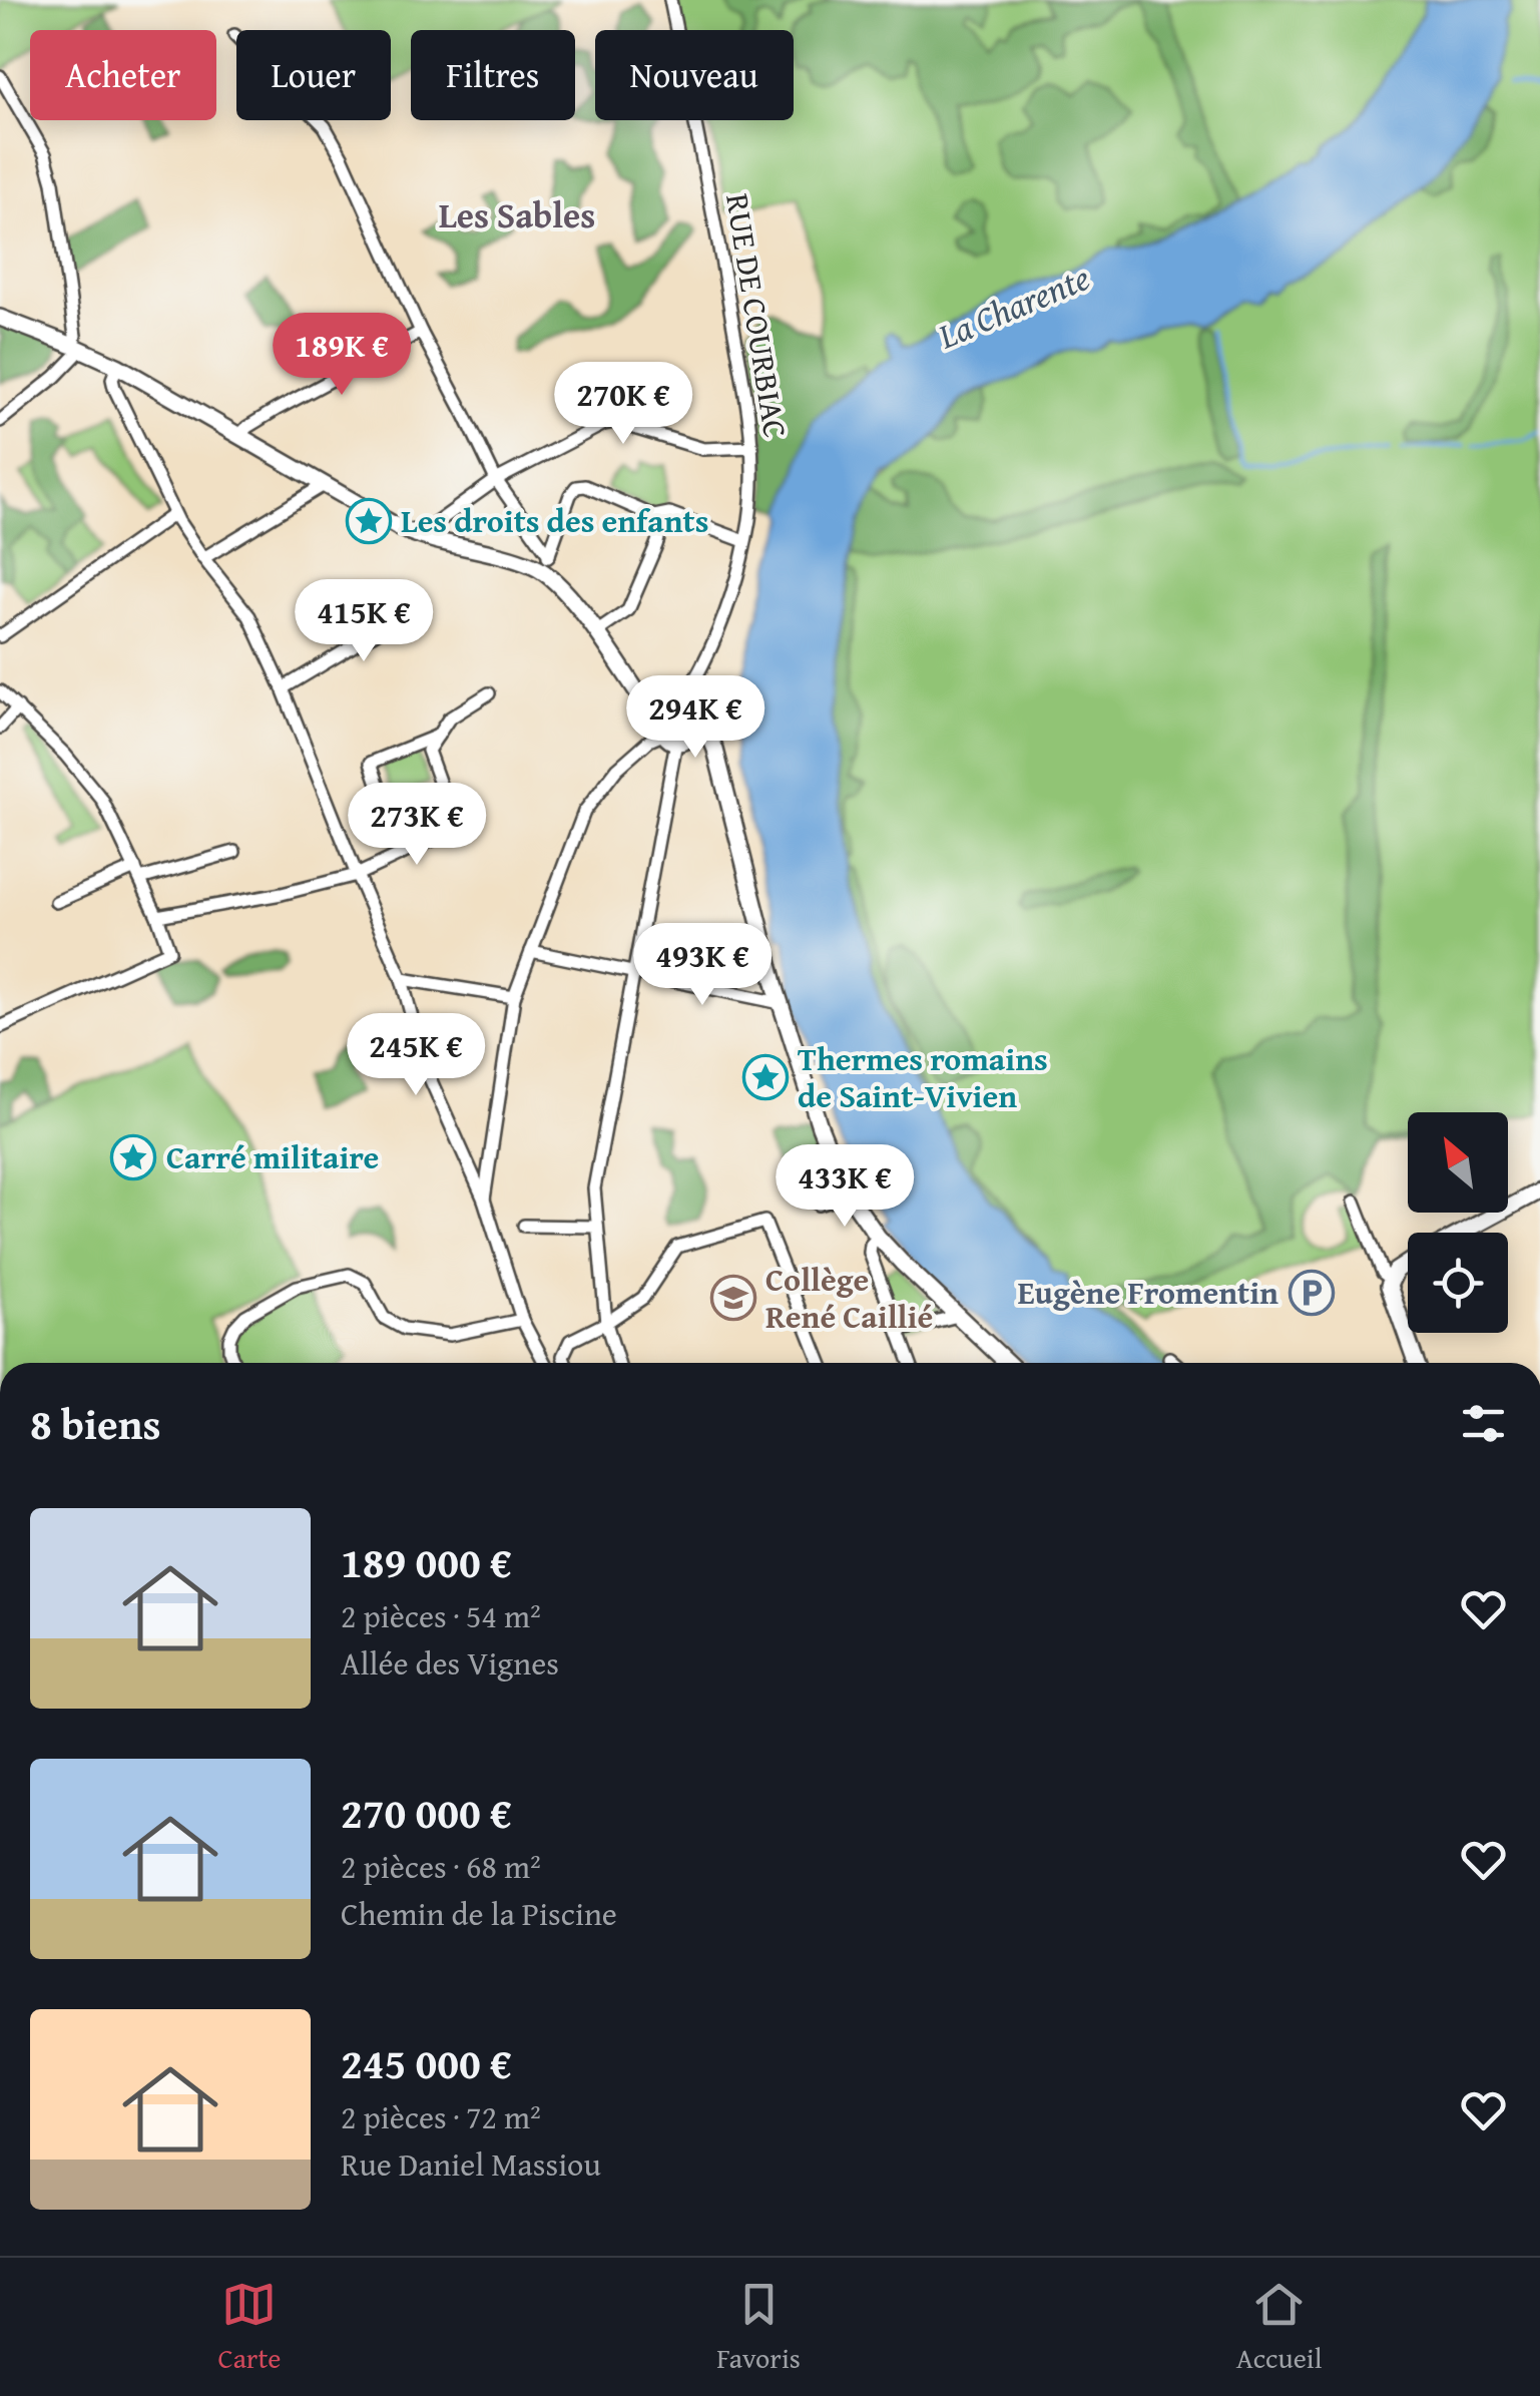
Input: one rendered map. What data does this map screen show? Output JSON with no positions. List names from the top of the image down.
{
  "streets": {
    "street": ["RUE DE COURBIAC"]
  },
  "districts": ["Les Sables"],
  "water": ["La Charente"],
  "places": {
    "place": ["Les droits des enfants", "Thermes romains de Saint-Vivien", "Carré militaire"],
    "parking": ["Eugène Fromentin"],
    "school or university": ["Collège René Caillié"]
  },
  "north": "top left",
  "page": {
    "chip": [
      "Acheter",
      "Louer",
      "Filtres",
      "Nouveau"
    ],
    "price": [
      "189K €",
      "270K €",
      "415K €",
      "294K €",
      "273K €",
      "493K €",
      "245K €",
      "433K €"
    ],
    "heading": "8 biens",
    "list": [
      {
        "name": "189 000 €",
        "note": "2 pièces · 54 m² · Allée des Vignes"
      },
      {
        "name": "270 000 €",
        "note": "2 pièces · 68 m² · Chemin de la Piscine"
      },
      {
        "name": "245 000 €",
        "note": "2 pièces · 72 m² · Rue Daniel Massiou"
      }
    ],
    "tabs": ["Carte", "Favoris", "Accueil"]
  }
}
